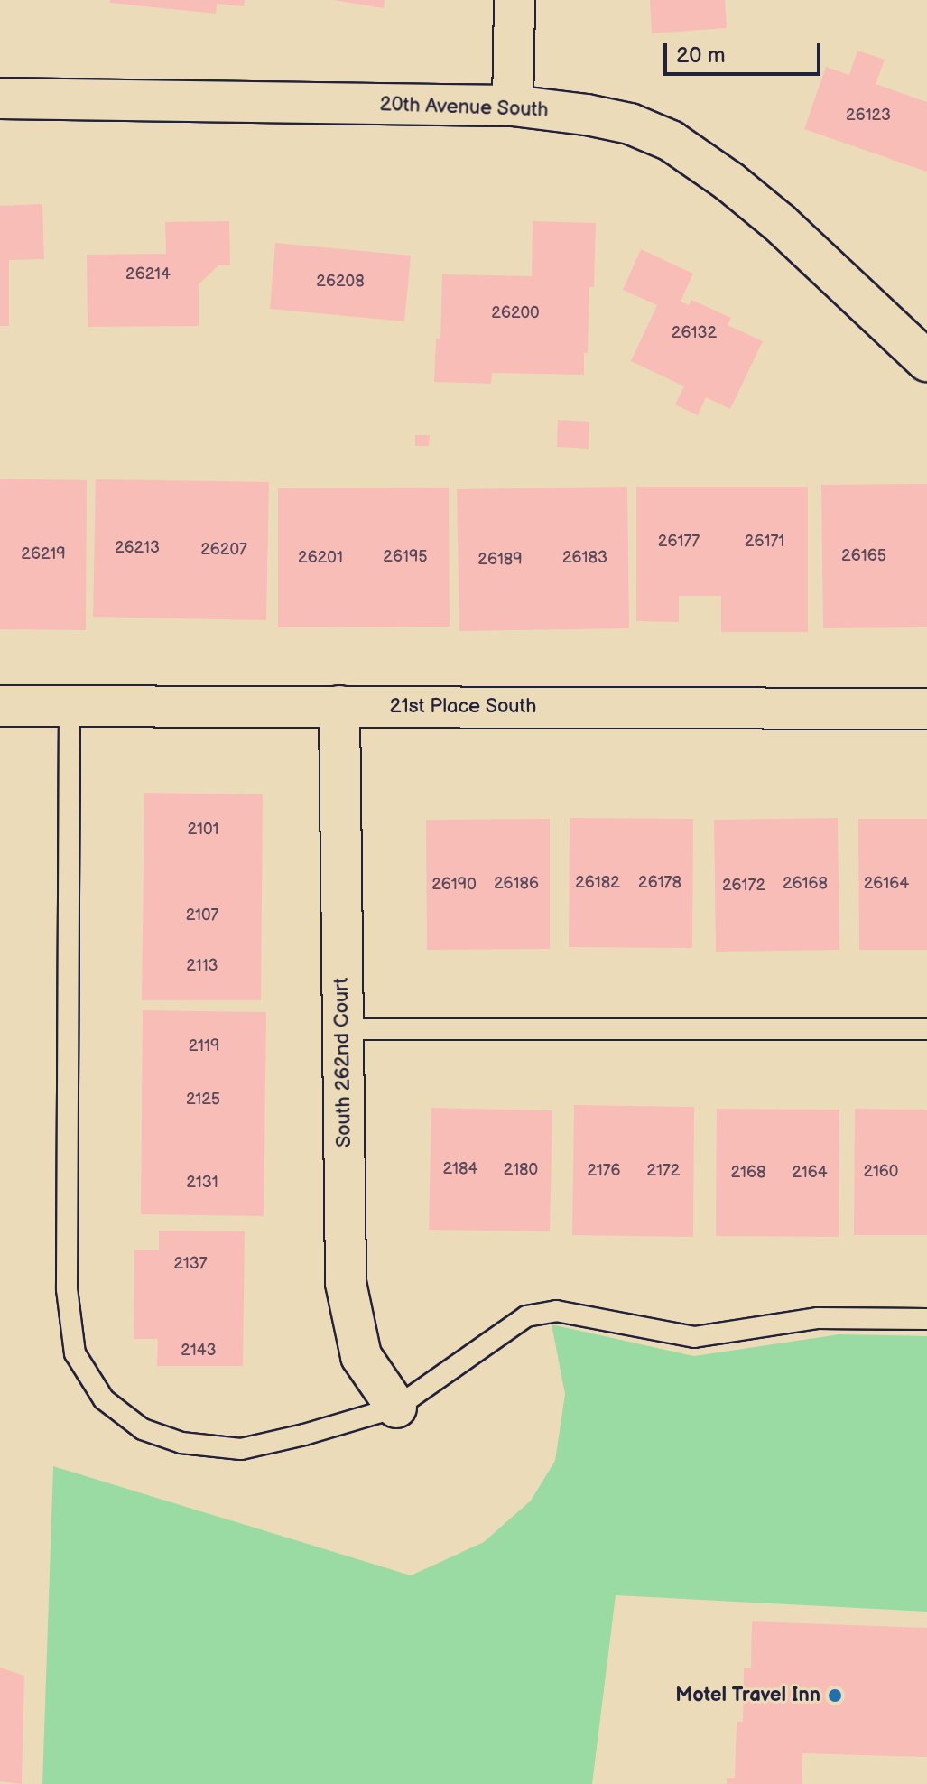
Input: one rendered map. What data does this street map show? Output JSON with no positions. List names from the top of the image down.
{
  "streets": {
    "street": ["20th Avenue South", "21st Place South", "South 262nd Court"]
  },
  "crossings": [
    ["21st Place South", "South 262nd Court"]
  ],
  "places": ["Motel Travel Inn"],
  "house_numbers": [
    "26123",
    "26214",
    "26208",
    "26200",
    "26132",
    "26177",
    "26171",
    "26213",
    "26207",
    "26219",
    "26165",
    "26195",
    "26201",
    "26183",
    "26189",
    "2101",
    "26182",
    "26178",
    "26186",
    "26168",
    "26164",
    "26190",
    "26172",
    "2107",
    "2113",
    "2119",
    "2125",
    "2184",
    "2180",
    "2176",
    "2172",
    "2160",
    "2168",
    "2164",
    "2131",
    "2137",
    "2143"
  ],
  "scale_bar": "20 m"
}
